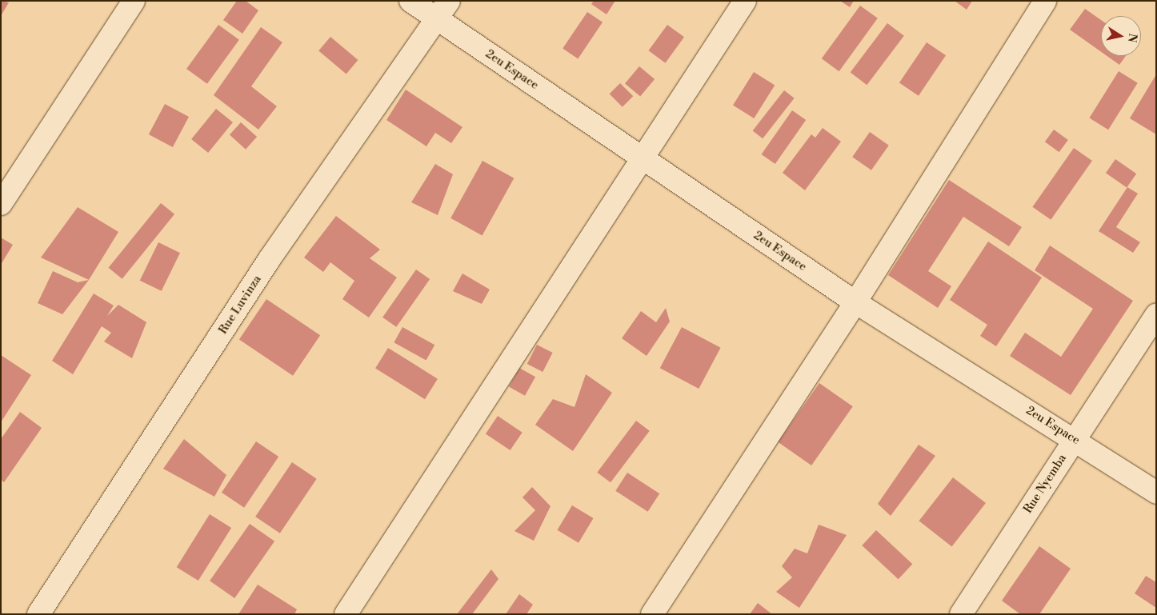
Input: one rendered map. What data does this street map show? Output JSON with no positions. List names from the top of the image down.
{
  "streets": {
    "street": ["2eu Espace", "Rue Luvinza", "Rue Nyemba"]
  },
  "crossings": [
    ["2eu Espace", "Rue Luvinza"],
    ["2eu Espace", "Rue Nyemba"]
  ],
  "north": "right"
}
